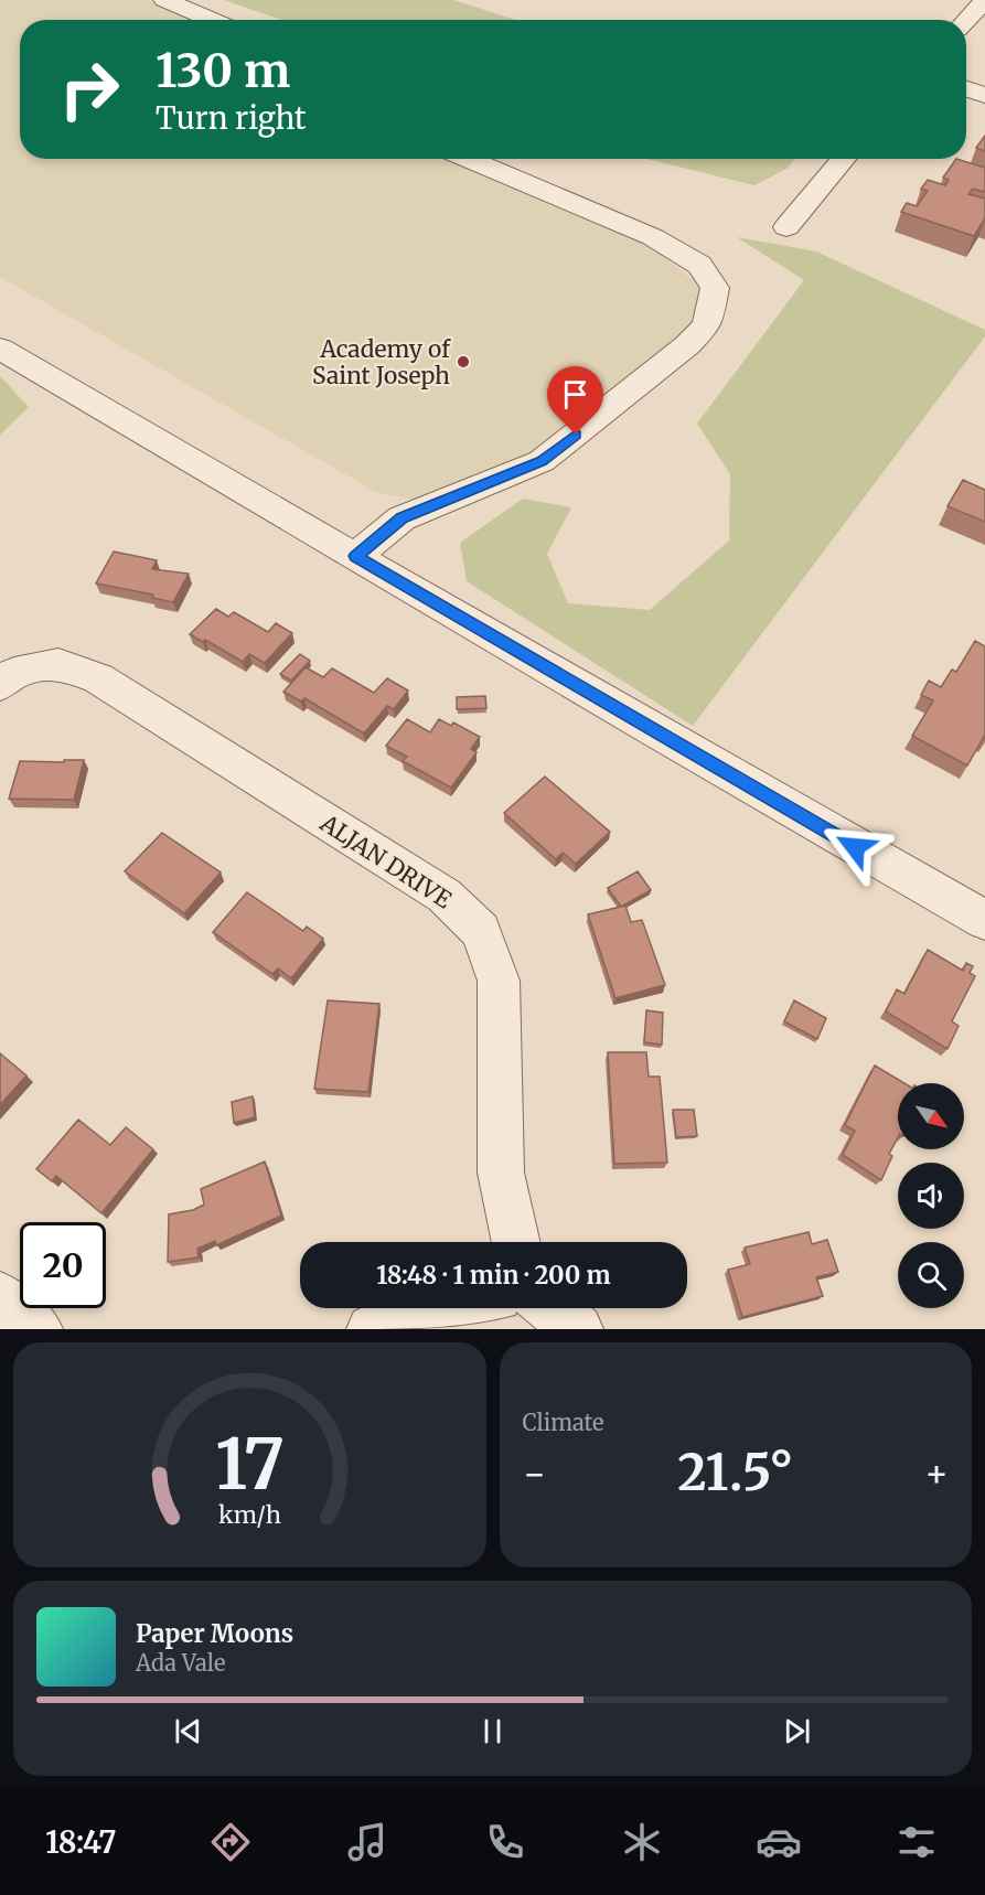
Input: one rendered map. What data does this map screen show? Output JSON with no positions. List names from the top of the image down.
{
  "streets": {
    "street": ["ALJAN DRIVE"]
  },
  "places": ["Academy of Saint Joseph"],
  "north": "bottom right",
  "page": {
    "turn": ["130 m", "Turn right"],
    "limit": "20",
    "trip": "18:48 · 1 min · 200 m",
    "tile": "Climate",
    "heat": ["−", "21.5°", "+"],
    "song": ["Paper Moons", "Ada Vale"],
    "tabs": "18:47",
    "gauge": ["17", "km/h"]
  }
}
